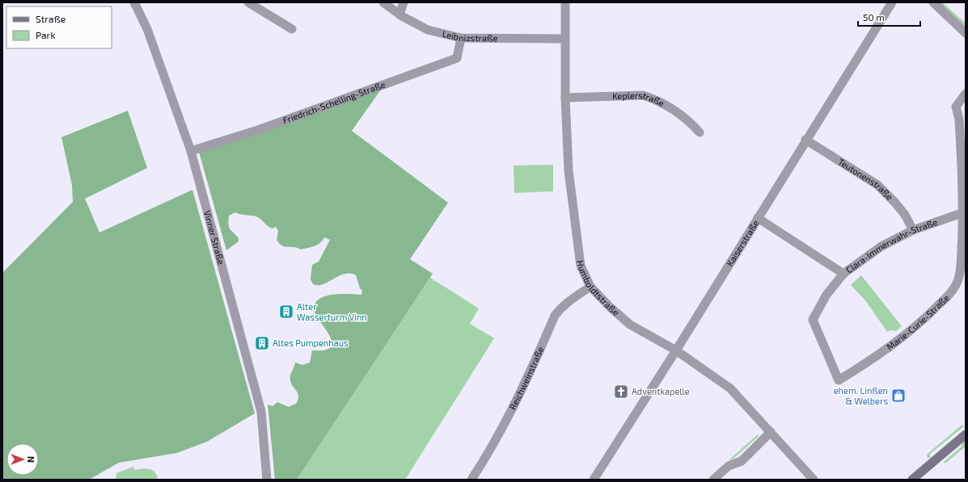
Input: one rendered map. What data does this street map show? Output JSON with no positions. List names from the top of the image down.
{
  "streets": {
    "street": [
      "Leibnizstraße",
      "Keplerstraße",
      "Friedrich-Schelling-Straße",
      "Teutonenstraße",
      "Vinner Straße",
      "Kaiserstraße",
      "Clara-Immerwahr-Straße",
      "Humboldtstraße",
      "Marie-Curie-Straße",
      "Reichweinstraße"
    ]
  },
  "crossings": [
    ["Leibnizstraße", "Friedrich-Schelling-Straße"],
    ["Leibnizstraße", "Humboldtstraße"],
    ["Keplerstraße", "Humboldtstraße"],
    ["Friedrich-Schelling-Straße", "Vinner Straße"],
    ["Teutonenstraße", "Kaiserstraße"],
    ["Teutonenstraße", "Clara-Immerwahr-Straße"],
    ["Kaiserstraße", "Clara-Immerwahr-Straße"],
    ["Kaiserstraße", "Humboldtstraße"],
    ["Clara-Immerwahr-Straße", "Marie-Curie-Straße"],
    ["Humboldtstraße", "Reichweinstraße"]
  ],
  "places": {
    "building": ["Alter Wasserturm Vinn", "Altes Pumpenhaus"],
    "church": ["Adventkapelle"],
    "shop": ["ehem. Linßen & Welbers"]
  },
  "legend": ["Straße", "Park"],
  "scale_bar": "50 m",
  "north": "right"
}
